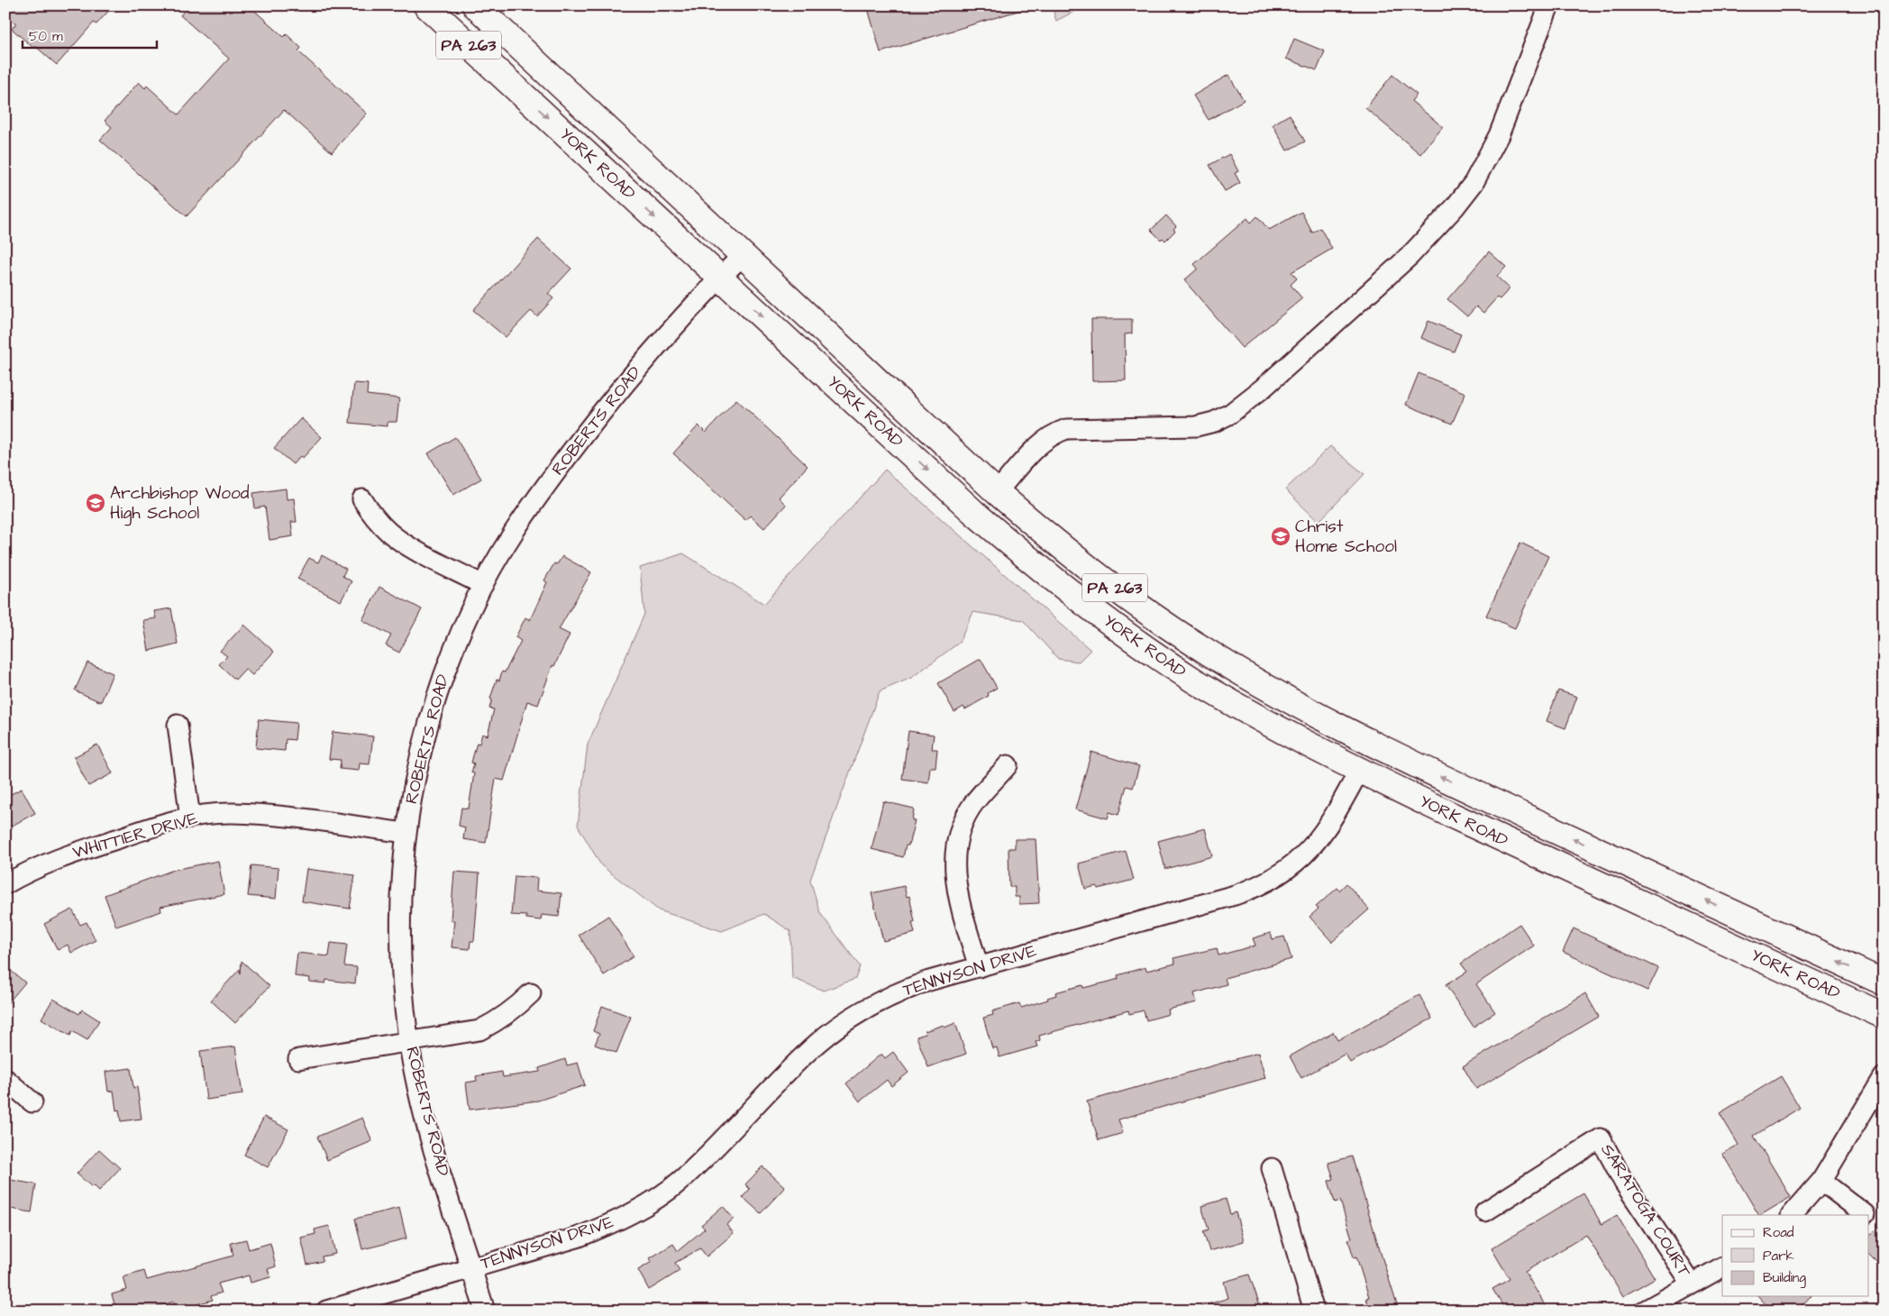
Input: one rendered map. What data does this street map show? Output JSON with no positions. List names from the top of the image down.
{
  "streets": {
    "highway": ["PA 263", "YORK ROAD"],
    "street": [
      "ROBERTS ROAD",
      "WHITTIER DRIVE",
      "TENNYSON DRIVE",
      "SARATOGA COURT"
    ]
  },
  "crossings": [
    ["YORK ROAD", "ROBERTS ROAD"],
    ["YORK ROAD", "TENNYSON DRIVE"],
    ["ROBERTS ROAD", "WHITTIER DRIVE"],
    ["ROBERTS ROAD", "TENNYSON DRIVE"]
  ],
  "places": {
    "school or university": ["Archbishop Wood High School", "Christ Home School"]
  },
  "legend": ["Road", "Park", "Building"],
  "scale_bar": "50 m"
}
